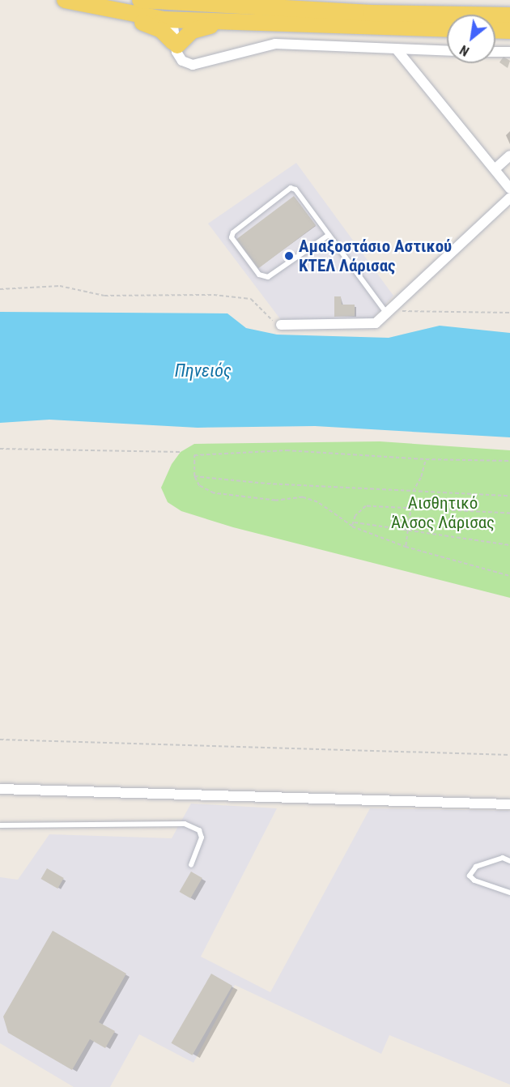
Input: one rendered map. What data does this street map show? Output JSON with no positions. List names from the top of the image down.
{
  "water": ["Πηνειός"],
  "parks": ["Αισθητικό Άλσος Λάρισας"],
  "places": ["Αμαξοστάσιο Αστικού ΚΤΕΛ Λάρισας"],
  "north": "bottom left"
}
